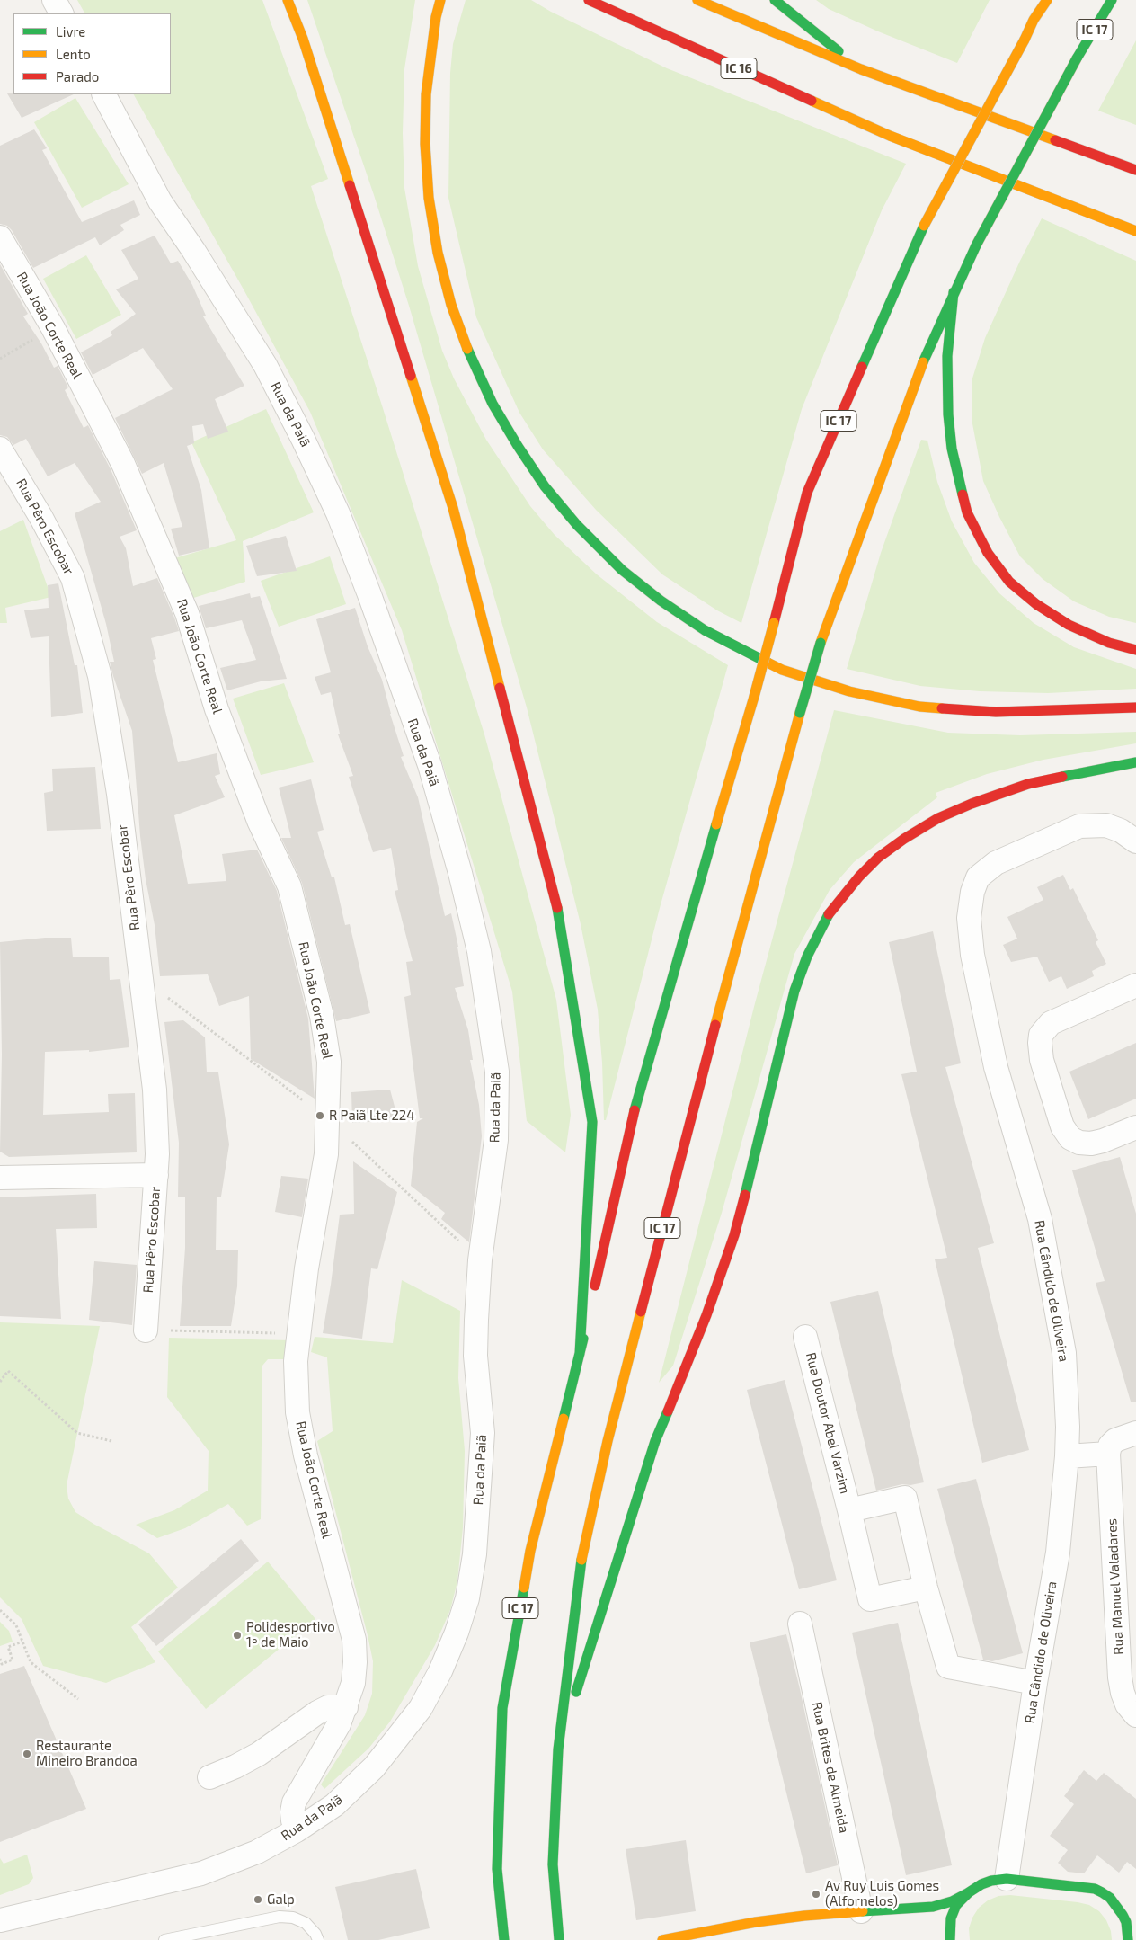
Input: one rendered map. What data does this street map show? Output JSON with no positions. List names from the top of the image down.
{
  "streets": {
    "main road": ["IC 17", "IC 16"],
    "street": [
      "Rua João Corte Real",
      "Rua da Paiã",
      "Rua Pêro Escobar",
      "Rua Cândido de Oliveira",
      "Rua Doutor Abel Varzim",
      "Rua Manuel Valadares",
      "Rua Brites de Almeida"
    ]
  },
  "crossings": [
    ["Rua João Corte Real", "Rua da Paiã"],
    ["Rua Cândido de Oliveira", "Rua Doutor Abel Varzim"]
  ],
  "places": [
    "R Paiã Lte 224",
    "Polidesportivo 1º de Maio",
    "Restaurante Mineiro Brandoa",
    "Av Ruy Luis Gomes (Alfornelos)",
    "Galp"
  ],
  "legend": ["Livre", "Lento", "Parado"]
}
